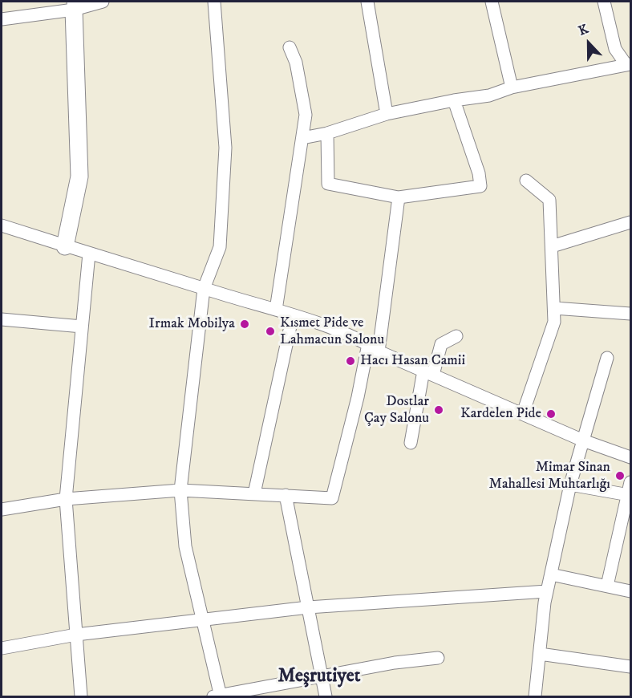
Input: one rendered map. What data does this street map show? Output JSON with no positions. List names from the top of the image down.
{
  "districts": ["Meşrutiyet"],
  "places": [
    "Irmak Mobilya",
    "Kısmet Pide ve Lahmacun Salonu",
    "Hacı Hasan Camii",
    "Dostlar Çay Salonu",
    "Kardelen Pide",
    "Mimar Sinan Mahallesi Muhtarlığı"
  ],
  "north": "top"
}
